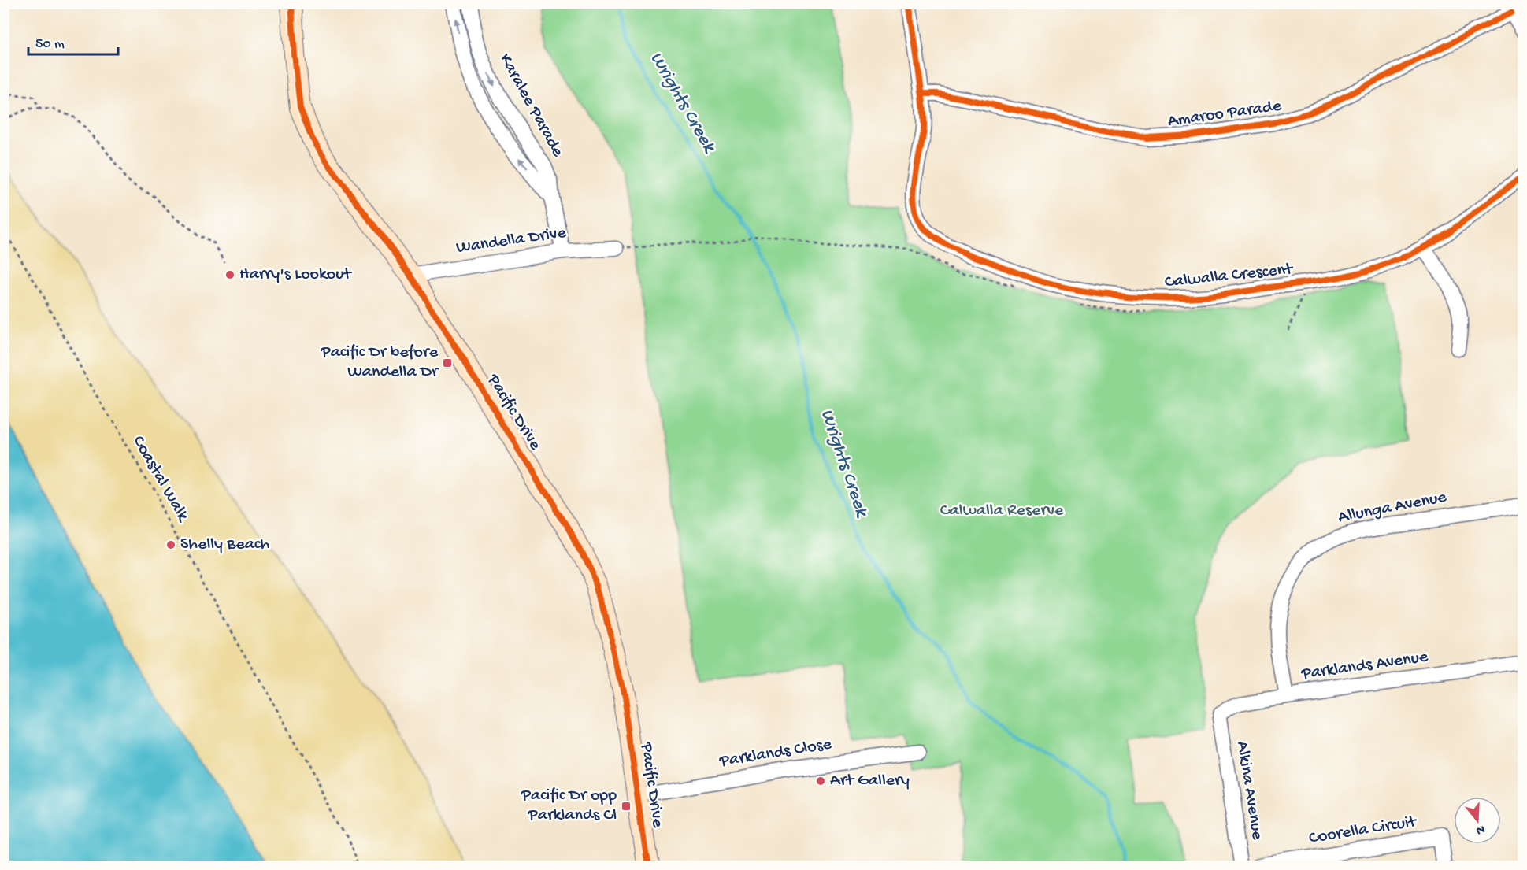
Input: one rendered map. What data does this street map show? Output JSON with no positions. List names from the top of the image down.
{
  "streets": {
    "street": [
      "Karalee Parade",
      "Amaroo Parade",
      "Wandella Drive",
      "Calwalla Crescent",
      "Pacific Drive",
      "Allunga Avenue",
      "Parklands Avenue",
      "Parklands Close",
      "Alkina Avenue",
      "Coorella Circuit"
    ],
    "path": ["Coastal Walk"]
  },
  "crossings": [
    ["Karalee Parade", "Wandella Drive"],
    ["Amaroo Parade", "Calwalla Crescent"],
    ["Wandella Drive", "Pacific Drive"],
    ["Pacific Drive", "Parklands Close"],
    ["Allunga Avenue", "Parklands Avenue"],
    ["Parklands Avenue", "Alkina Avenue"]
  ],
  "water": ["Wrights Creek"],
  "parks": ["Calwalla Reserve"],
  "places": {
    "other": ["Harry's Lookout", "Shelly Beach", "Art Gallery"],
    "transit": ["Pacific Dr before Wandella Dr", "Pacific Dr opp Parklands Cl"]
  },
  "scale_bar": "50 m",
  "north": "bottom"
}
